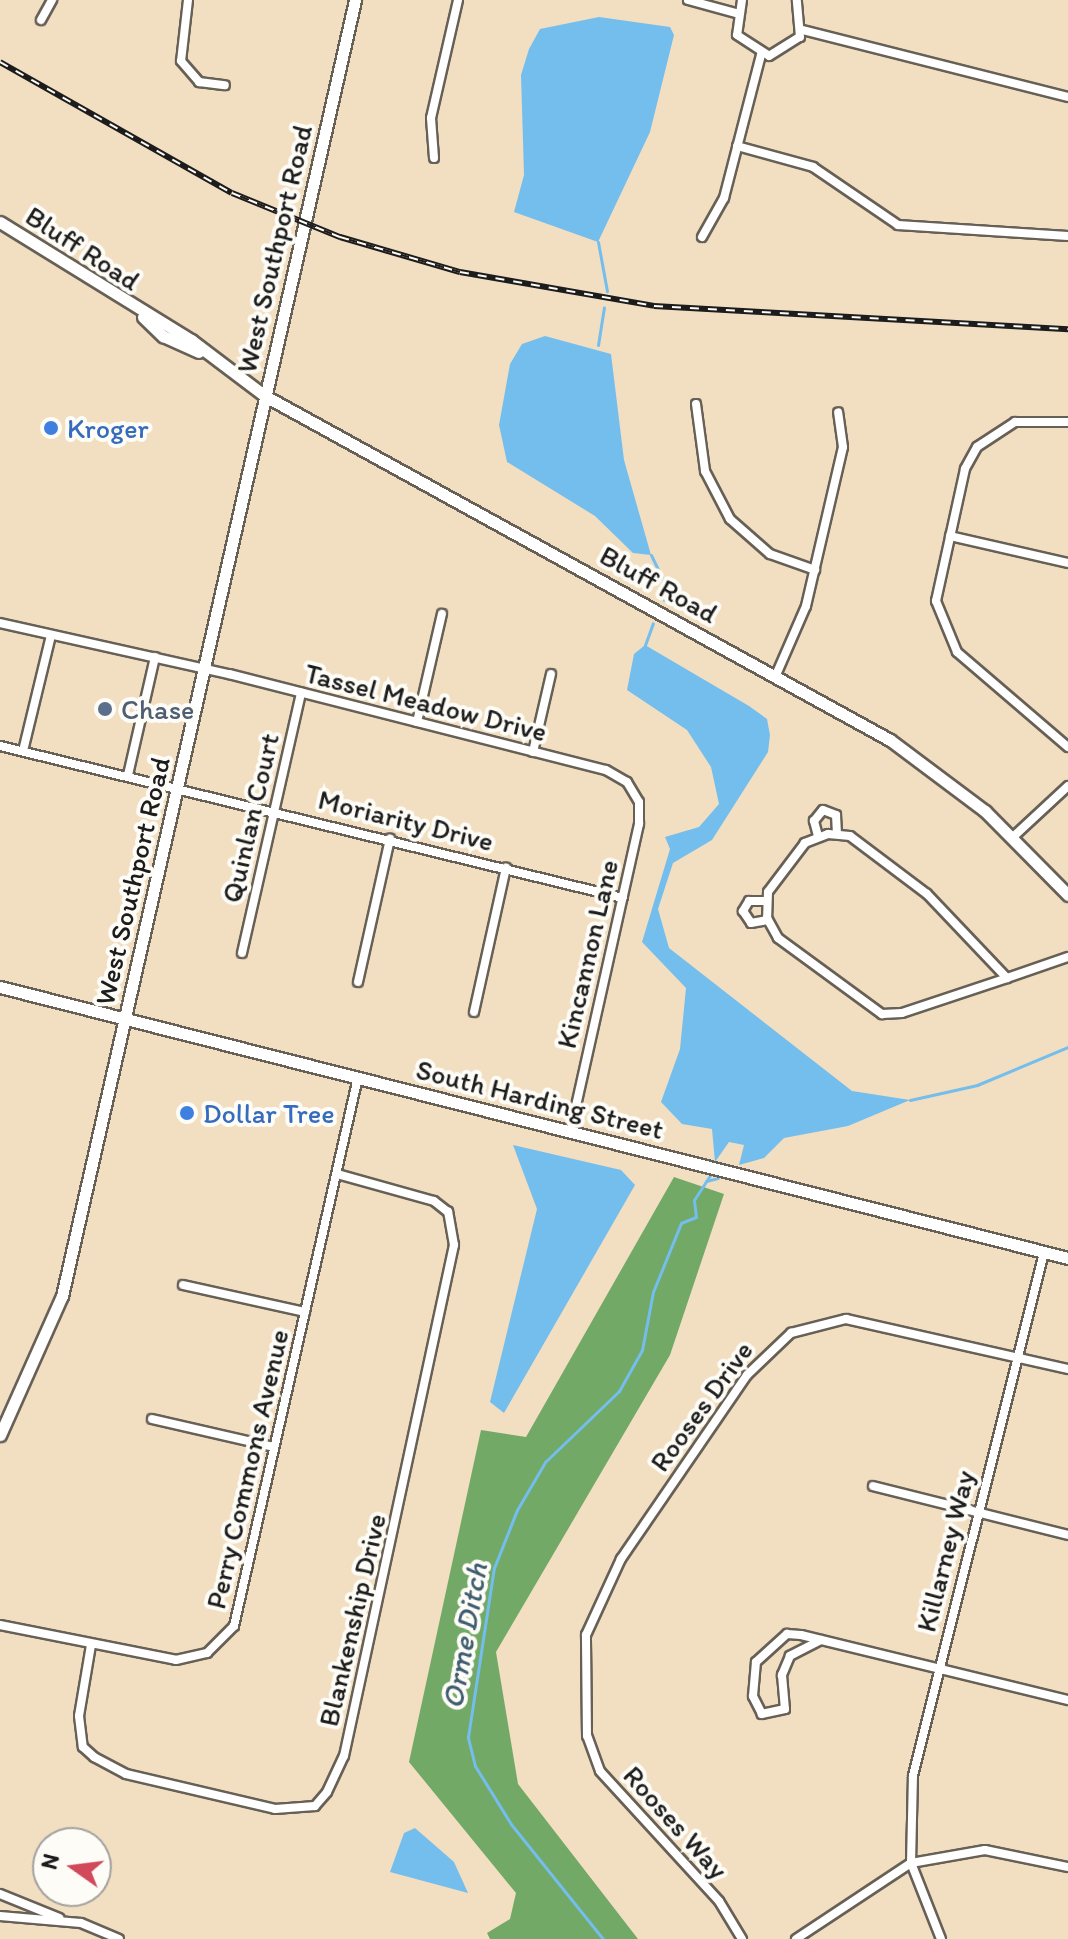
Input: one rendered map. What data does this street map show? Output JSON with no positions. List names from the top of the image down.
{
  "streets": {
    "main road": ["Bluff Road", "West Southport Road", "South Harding Street"],
    "street": [
      "Tassel Meadow Drive",
      "Quinlan Court",
      "Moriarity Drive",
      "Kincannon Lane",
      "Rooses Drive",
      "Perry Commons Avenue",
      "Killarney Way",
      "Blankenship Drive",
      "Rooses Way"
    ]
  },
  "crossings": [
    ["Bluff Road", "West Southport Road"],
    ["West Southport Road", "Tassel Meadow Drive"],
    ["West Southport Road", "Moriarity Drive"],
    ["West Southport Road", "South Harding Street"],
    ["Tassel Meadow Drive", "Quinlan Court"],
    ["Tassel Meadow Drive", "Kincannon Lane"],
    ["Quinlan Court", "Moriarity Drive"],
    ["Moriarity Drive", "Kincannon Lane"],
    ["Kincannon Lane", "South Harding Street"],
    ["South Harding Street", "Perry Commons Avenue"],
    ["South Harding Street", "Killarney Way"],
    ["Rooses Drive", "Killarney Way"],
    ["Rooses Drive", "Rooses Way"],
    ["Perry Commons Avenue", "Blankenship Drive"]
  ],
  "water": ["Orme Ditch"],
  "places": ["Kroger", "Chase", "Dollar Tree"],
  "north": "left"
}
